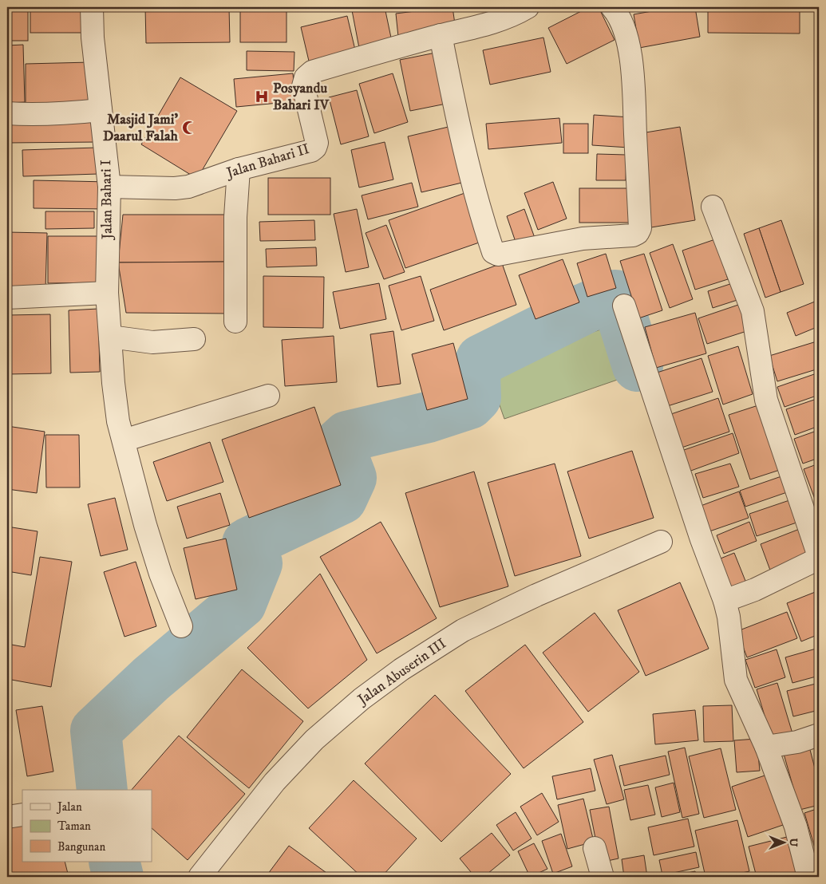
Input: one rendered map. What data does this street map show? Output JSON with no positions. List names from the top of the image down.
{
  "streets": {
    "street": ["Jalan Bahari II", "Jalan Bahari I", "Jalan Abuserin III"]
  },
  "crossings": [
    ["Jalan Bahari II", "Jalan Bahari I"]
  ],
  "places": {
    "hospital": ["Posyandu Bahari IV"],
    "mosque": ["Masjid Jami' Daarul Falah"]
  },
  "legend": ["Jalan", "Taman", "Bangunan"],
  "north": "right"
}
